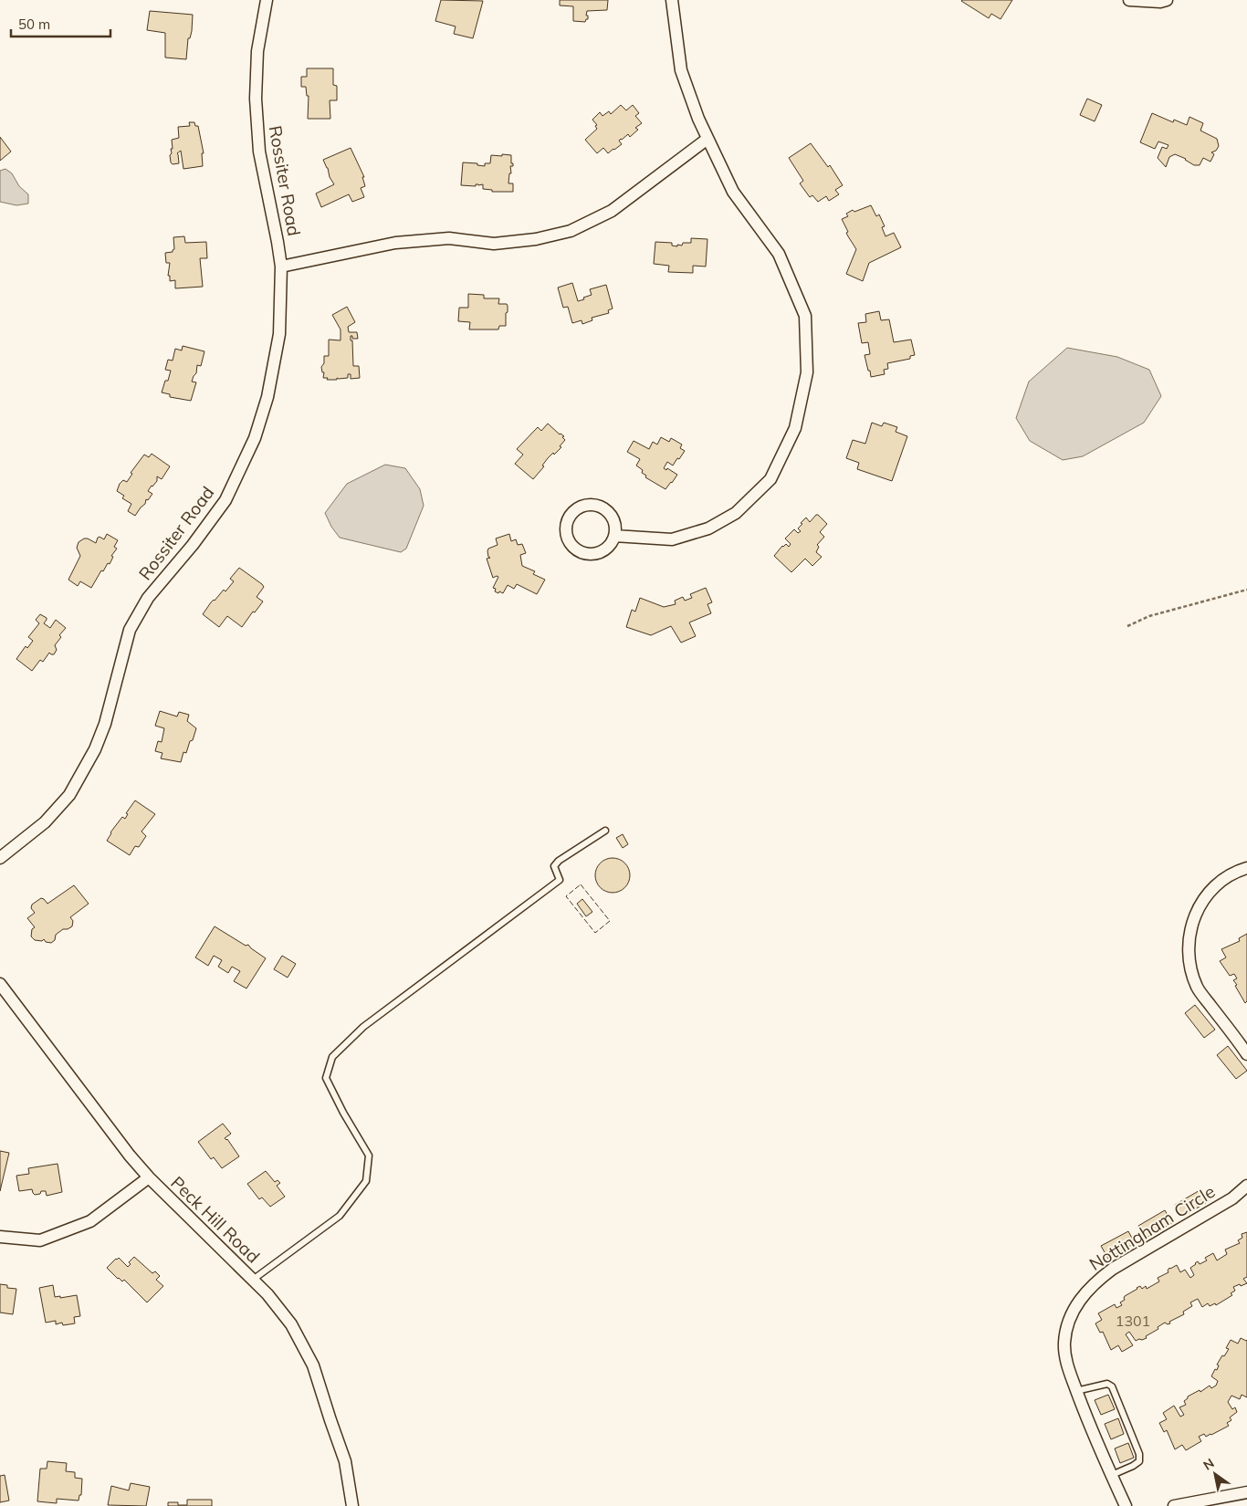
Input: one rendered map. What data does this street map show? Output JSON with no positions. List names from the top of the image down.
{
  "streets": {
    "street": ["Rossiter Road", "Peck Hill Road", "Nottingham Circle"]
  },
  "house_numbers": ["1301"],
  "scale_bar": "50 m",
  "north": "top left"
}
